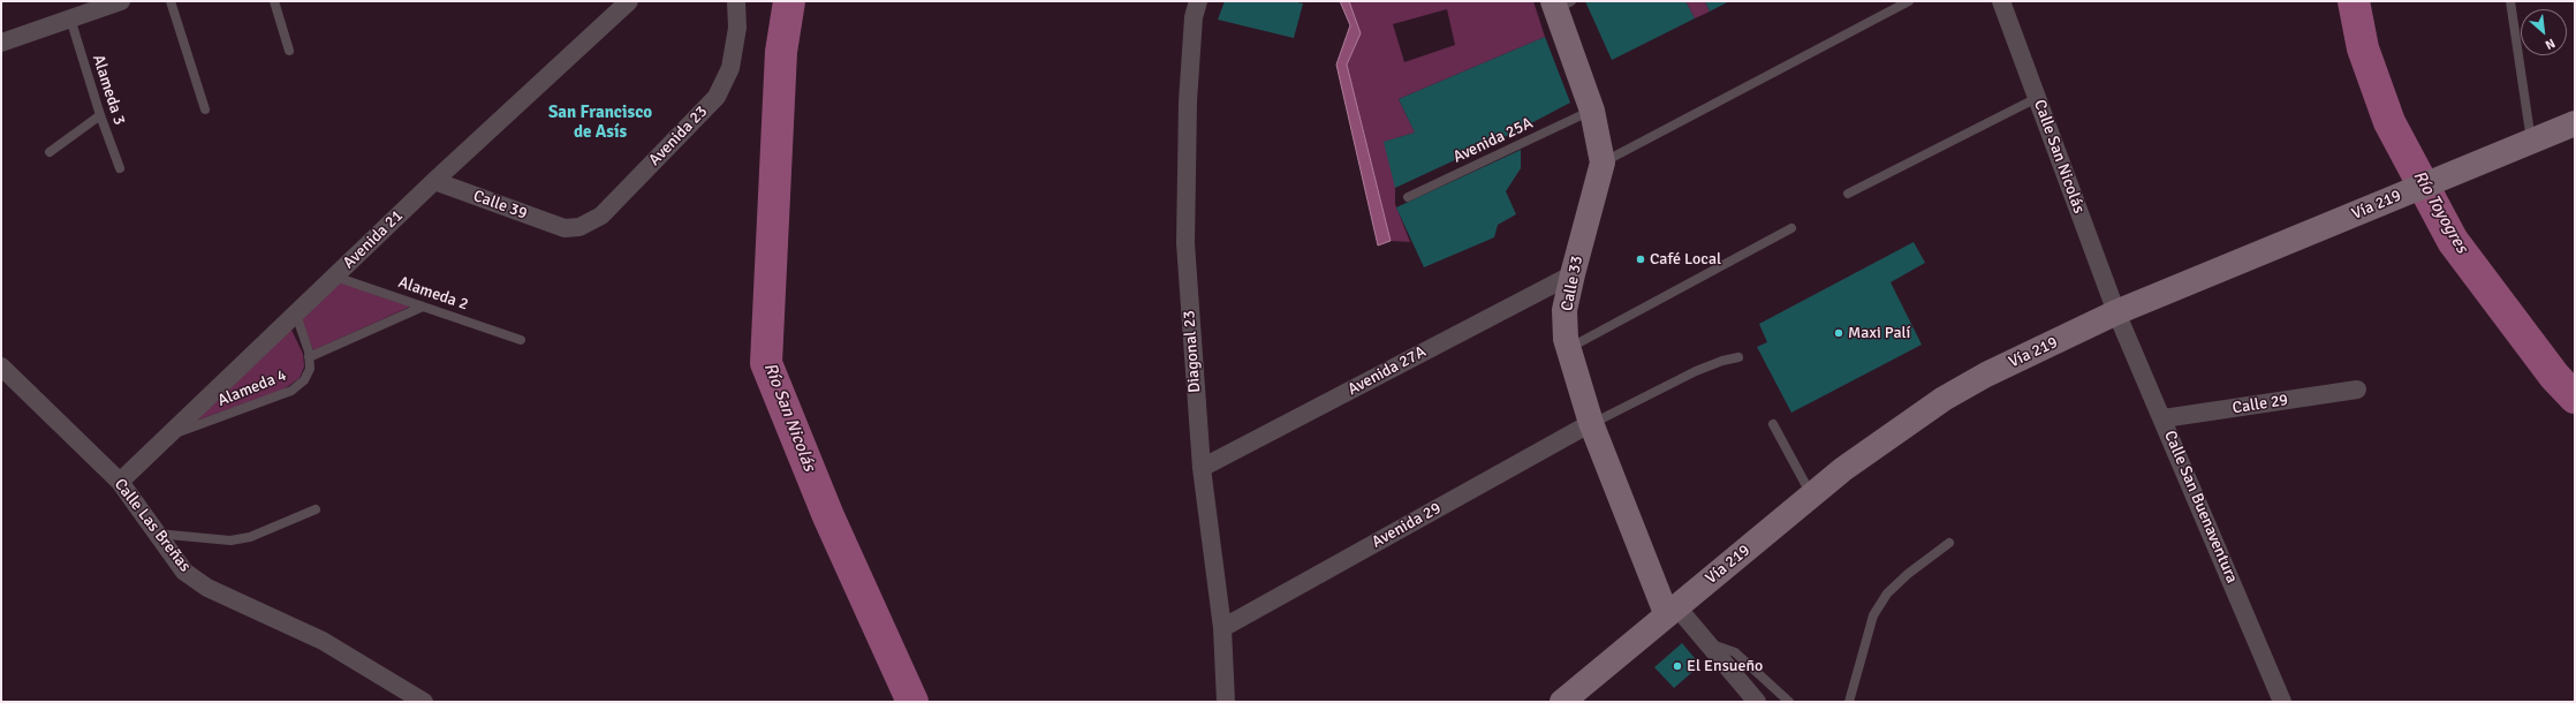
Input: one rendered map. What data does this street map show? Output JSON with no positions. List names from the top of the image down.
{
  "streets": {
    "main road": ["Vía 219", "Calle 33"],
    "street": [
      "Avenida 23",
      "Calle San Nicolás",
      "Calle 39",
      "Avenida 21",
      "Diagonal 23",
      "Avenida 27A",
      "Calle 29",
      "Calle San Buenaventura",
      "Calle Las Breñas",
      "Avenida 29"
    ],
    "lane": [
      "Alameda 3",
      "Avenida 25A",
      "Alameda 2",
      "Alameda 4"
    ]
  },
  "crossings": [
    ["Avenida 23", "Calle 39"],
    ["Avenida 25A", "Calle 33"],
    ["Calle San Nicolás", "Vía 219"],
    ["Calle San Nicolás", "Calle San Buenaventura"],
    ["Calle 39", "Avenida 21"],
    ["Vía 219", "Calle 33"],
    ["Vía 219", "Calle San Buenaventura"],
    ["Avenida 21", "Alameda 2"],
    ["Avenida 21", "Alameda 4"],
    ["Avenida 21", "Calle Las Breñas"],
    ["Calle 33", "Avenida 27A"],
    ["Calle 33", "Avenida 29"],
    ["Diagonal 23", "Avenida 27A"],
    ["Diagonal 23", "Avenida 29"],
    ["Calle 29", "Calle San Buenaventura"]
  ],
  "districts": ["San Francisco de Asís"],
  "water": ["Río Toyogres", "Río San Nicolás"],
  "places": ["Café Local", "Maxi Palí", "El Ensueño"],
  "north": "bottom right"
}
